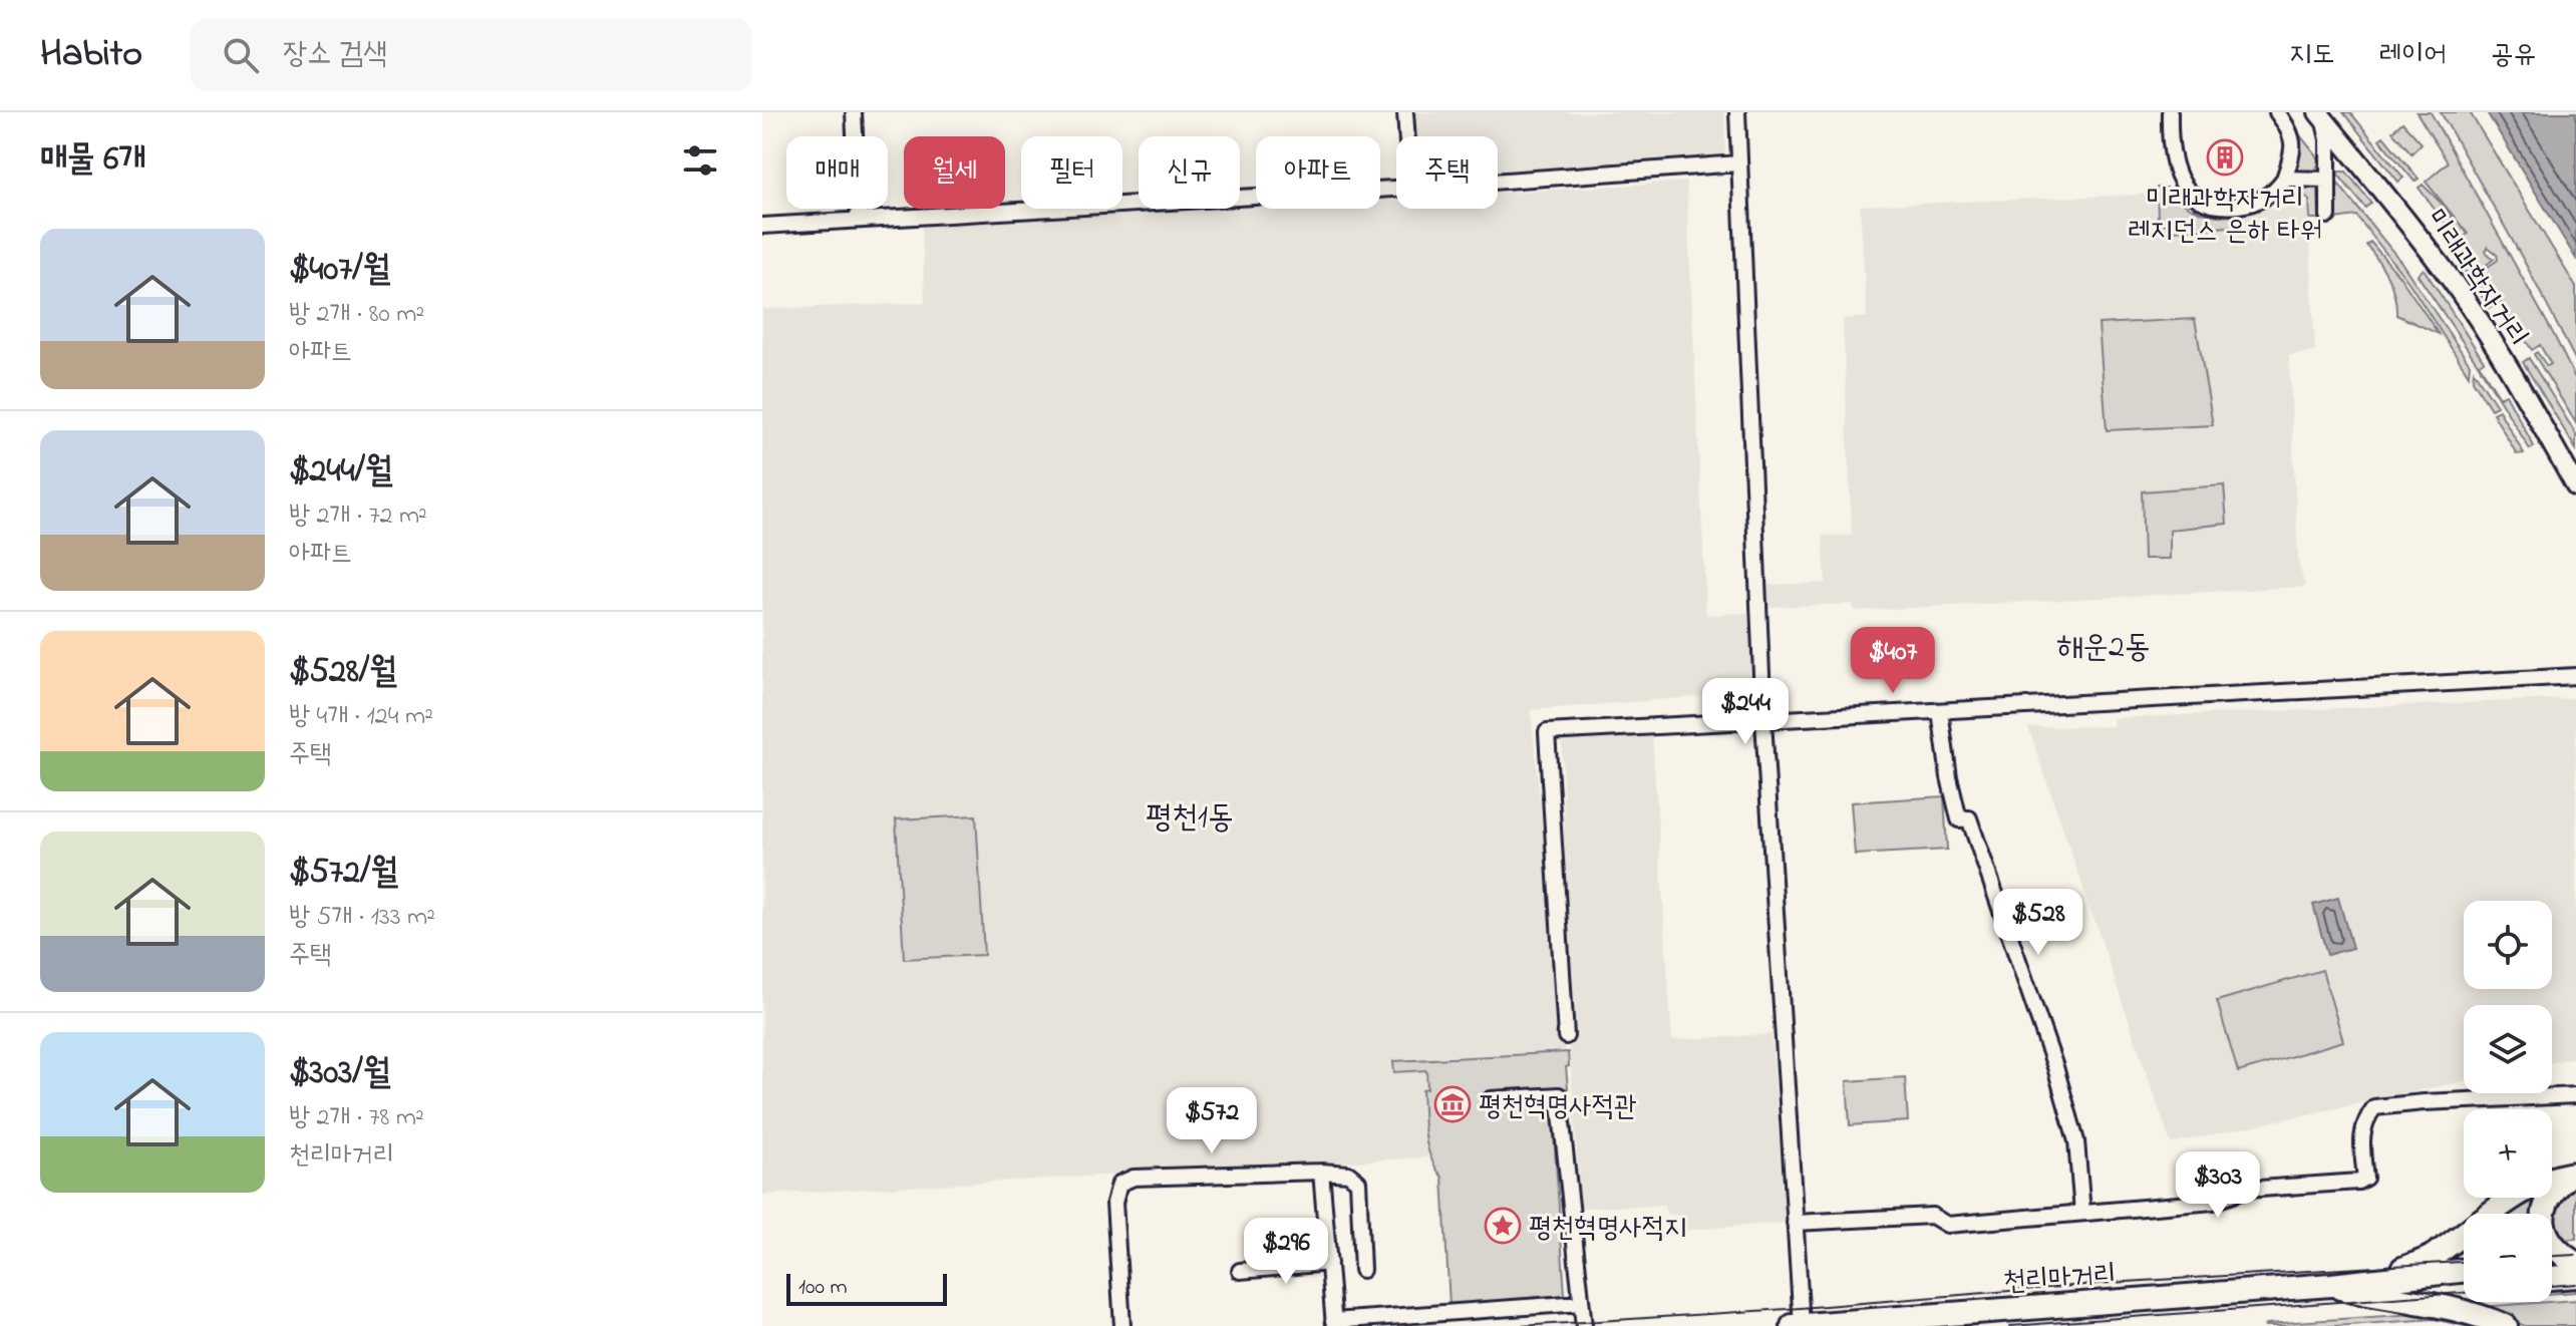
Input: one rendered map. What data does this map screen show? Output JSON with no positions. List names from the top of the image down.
{
  "streets": {
    "highway": ["천리마거리"],
    "main road": ["미래과학자거리"]
  },
  "districts": ["해운2동", "평천1동"],
  "places": {
    "building": ["미래과학자거리 레지던스 은하 타워"],
    "museum": ["평천혁명사적관"],
    "place": ["평천혁명사적지"]
  },
  "scale_bar": "100 m",
  "page": {
    "header": "Habito",
    "search": "장소 검색",
    "nav": ["지도", "레이어", "공유"],
    "heading": "매물 6개",
    "chip": [
      "매매",
      "월세",
      "필터",
      "신규",
      "아파트",
      "주택"
    ],
    "list": [
      {
        "name": "$407/월",
        "note": "방 2개 · 80 m² · 아파트"
      },
      {
        "name": "$244/월",
        "note": "방 2개 · 72 m² · 아파트"
      },
      {
        "name": "$528/월",
        "note": "방 4개 · 124 m² · 주택"
      },
      {
        "name": "$572/월",
        "note": "방 5개 · 133 m² · 주택"
      },
      {
        "name": "$303/월",
        "note": "방 2개 · 78 m² · 천리마거리"
      }
    ],
    "price": [
      "$407",
      "$244",
      "$528",
      "$572",
      "$303",
      "$296"
    ],
    "map_buttons": ["+", "−"],
    "scale": "100 m"
  }
}
